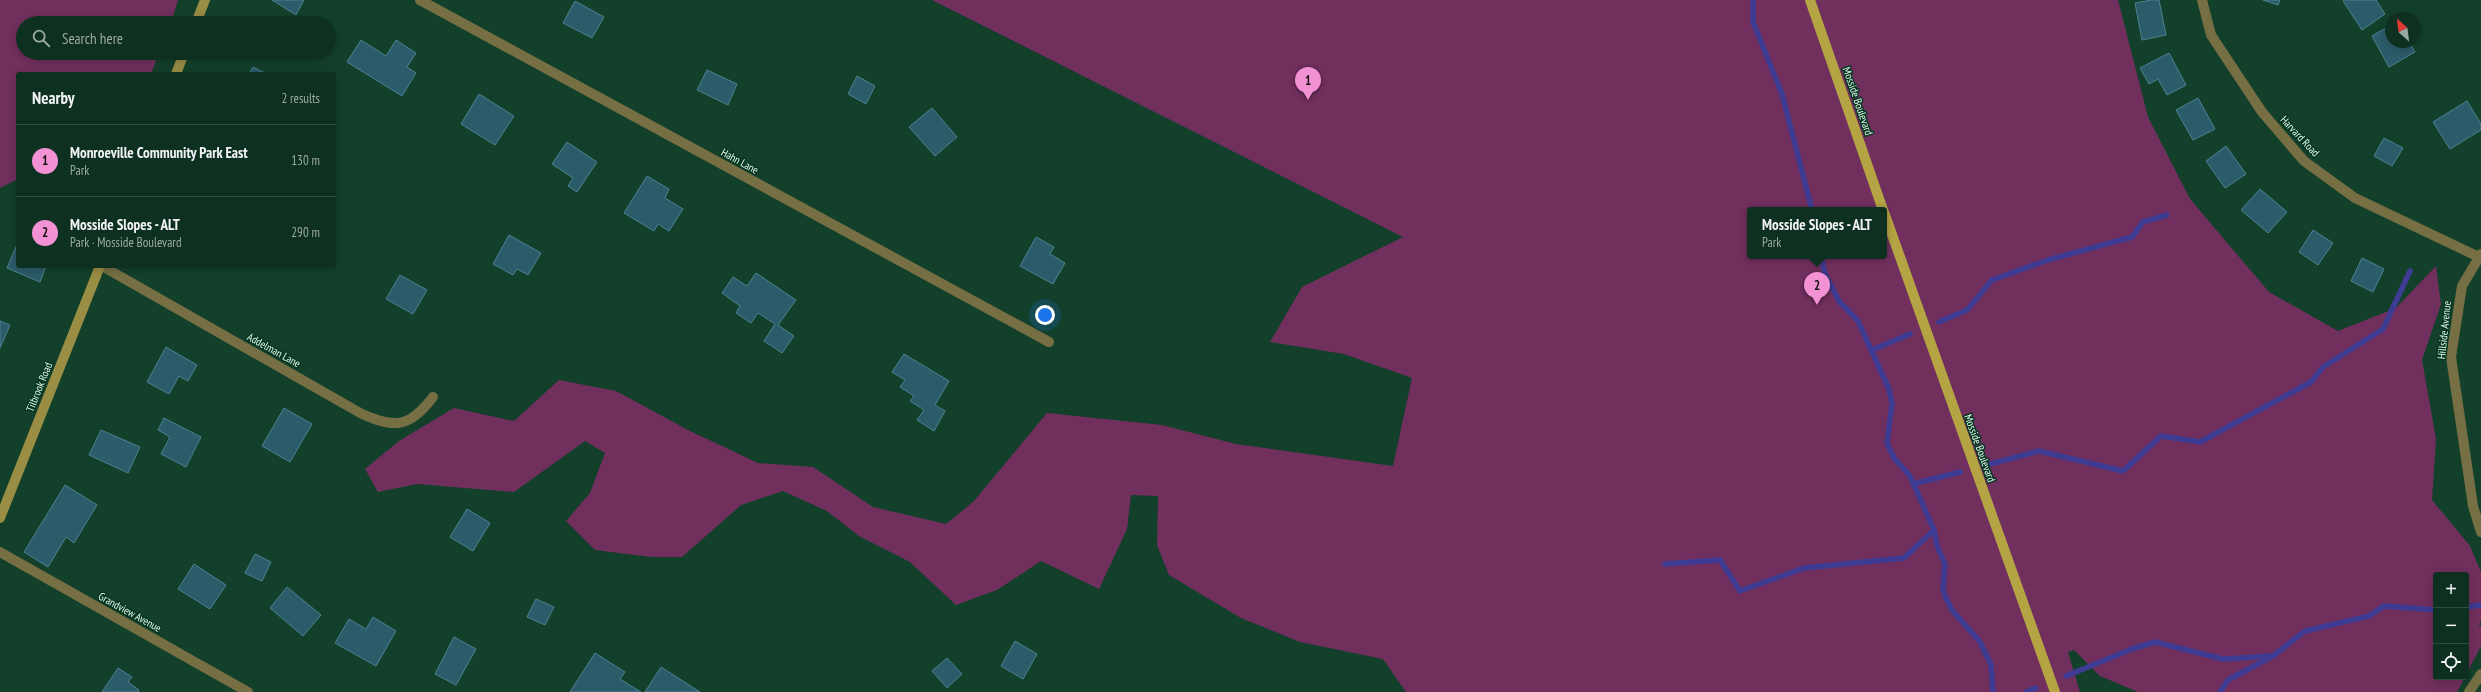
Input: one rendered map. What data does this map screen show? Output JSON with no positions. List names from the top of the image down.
{
  "streets": {
    "main road": ["Mosside Boulevard"],
    "street": [
      "Harvard Road",
      "Hahn Lane",
      "Hillside Avenue",
      "Addelman Lane",
      "Tilbrook Road",
      "Grandview Avenue"
    ]
  },
  "crossings": [
    ["Harvard Road", "Hillside Avenue"]
  ],
  "north": "top left",
  "page": {
    "search": "Search here",
    "pins": ["1", "2"],
    "heading": ["Nearby", "2 results"],
    "list": [
      {
        "mark": "1",
        "name": "Monroeville Community Park East",
        "note": "Park",
        "value": "130 m"
      },
      {
        "mark": "2",
        "name": "Mosside Slopes - ALT",
        "note": "Park · Mosside Boulevard",
        "value": "290 m"
      }
    ],
    "popup": ["Mosside Slopes - ALT", "Park"],
    "map_buttons": ["+", "−"]
  }
}
